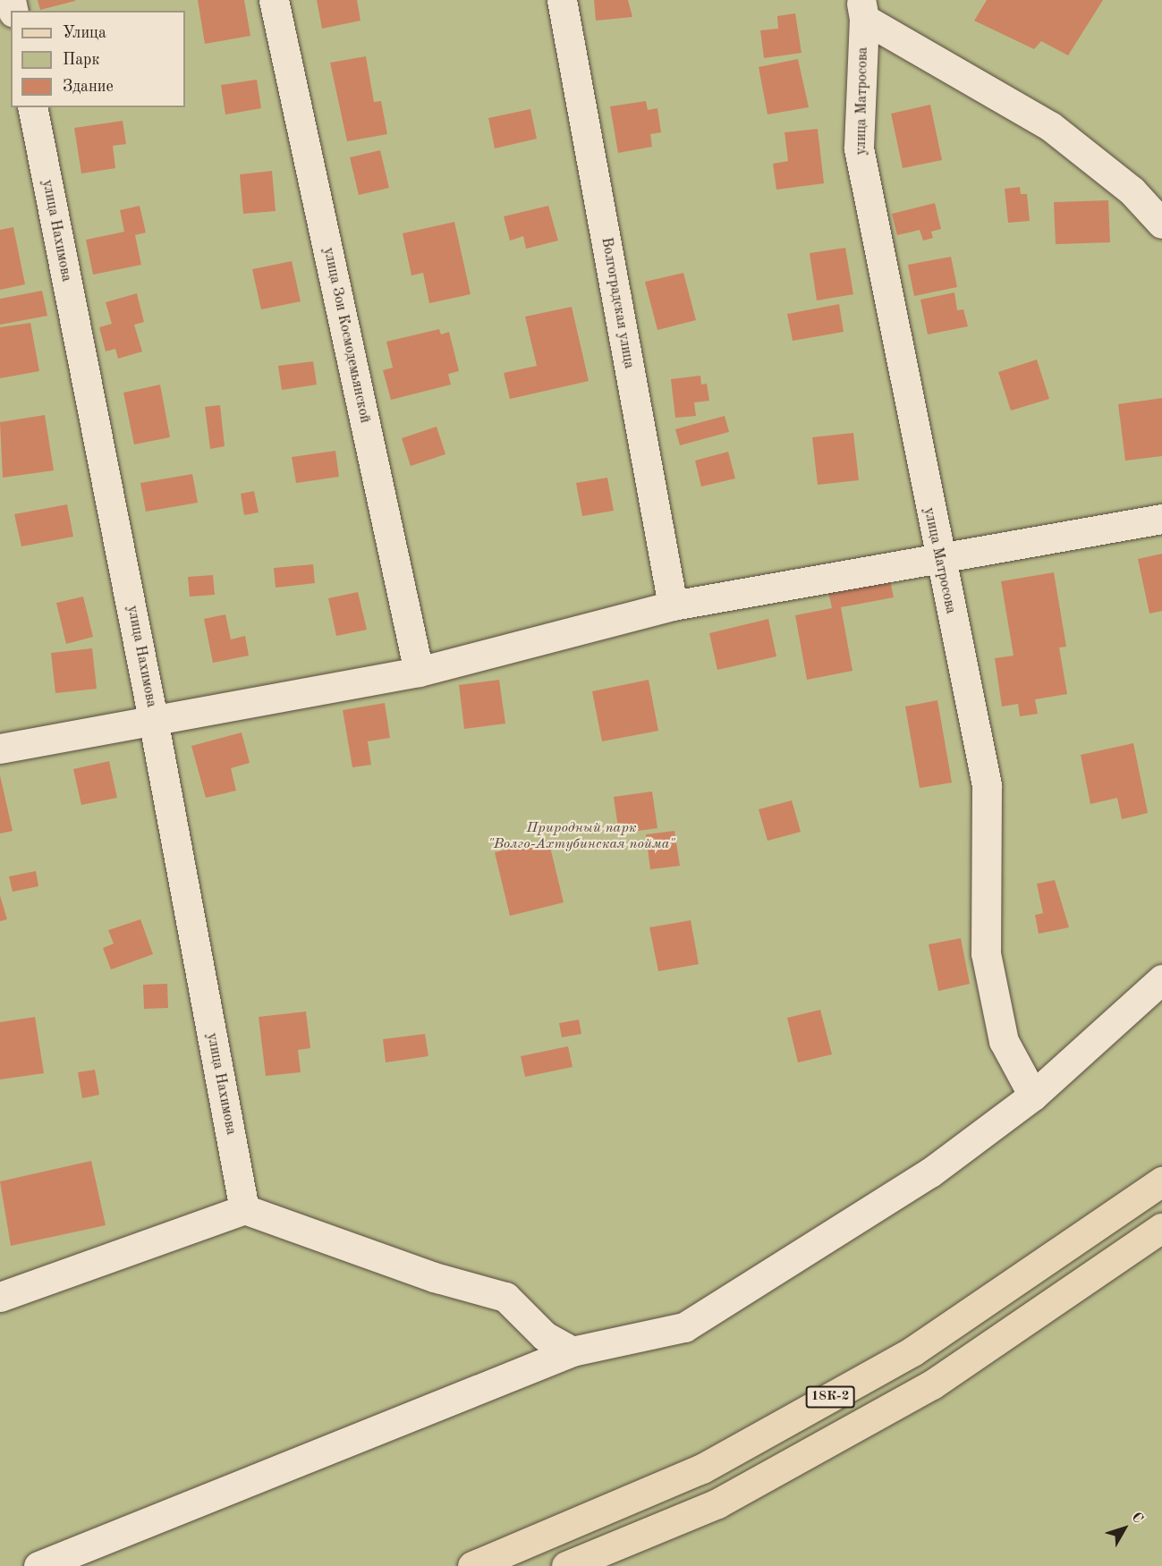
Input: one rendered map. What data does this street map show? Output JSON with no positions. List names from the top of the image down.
{
  "streets": {
    "main road": ["18К-2"],
    "street": [
      "улица Матросова",
      "улица Нахимова",
      "Волгоградская улица",
      "улица Зои Космодемьянской"
    ]
  },
  "parks": ["Природный парк \"Волго-Ахтубинская пойма\""],
  "legend": ["Улица", "Парк", "Здание"],
  "north": "top right"
}
